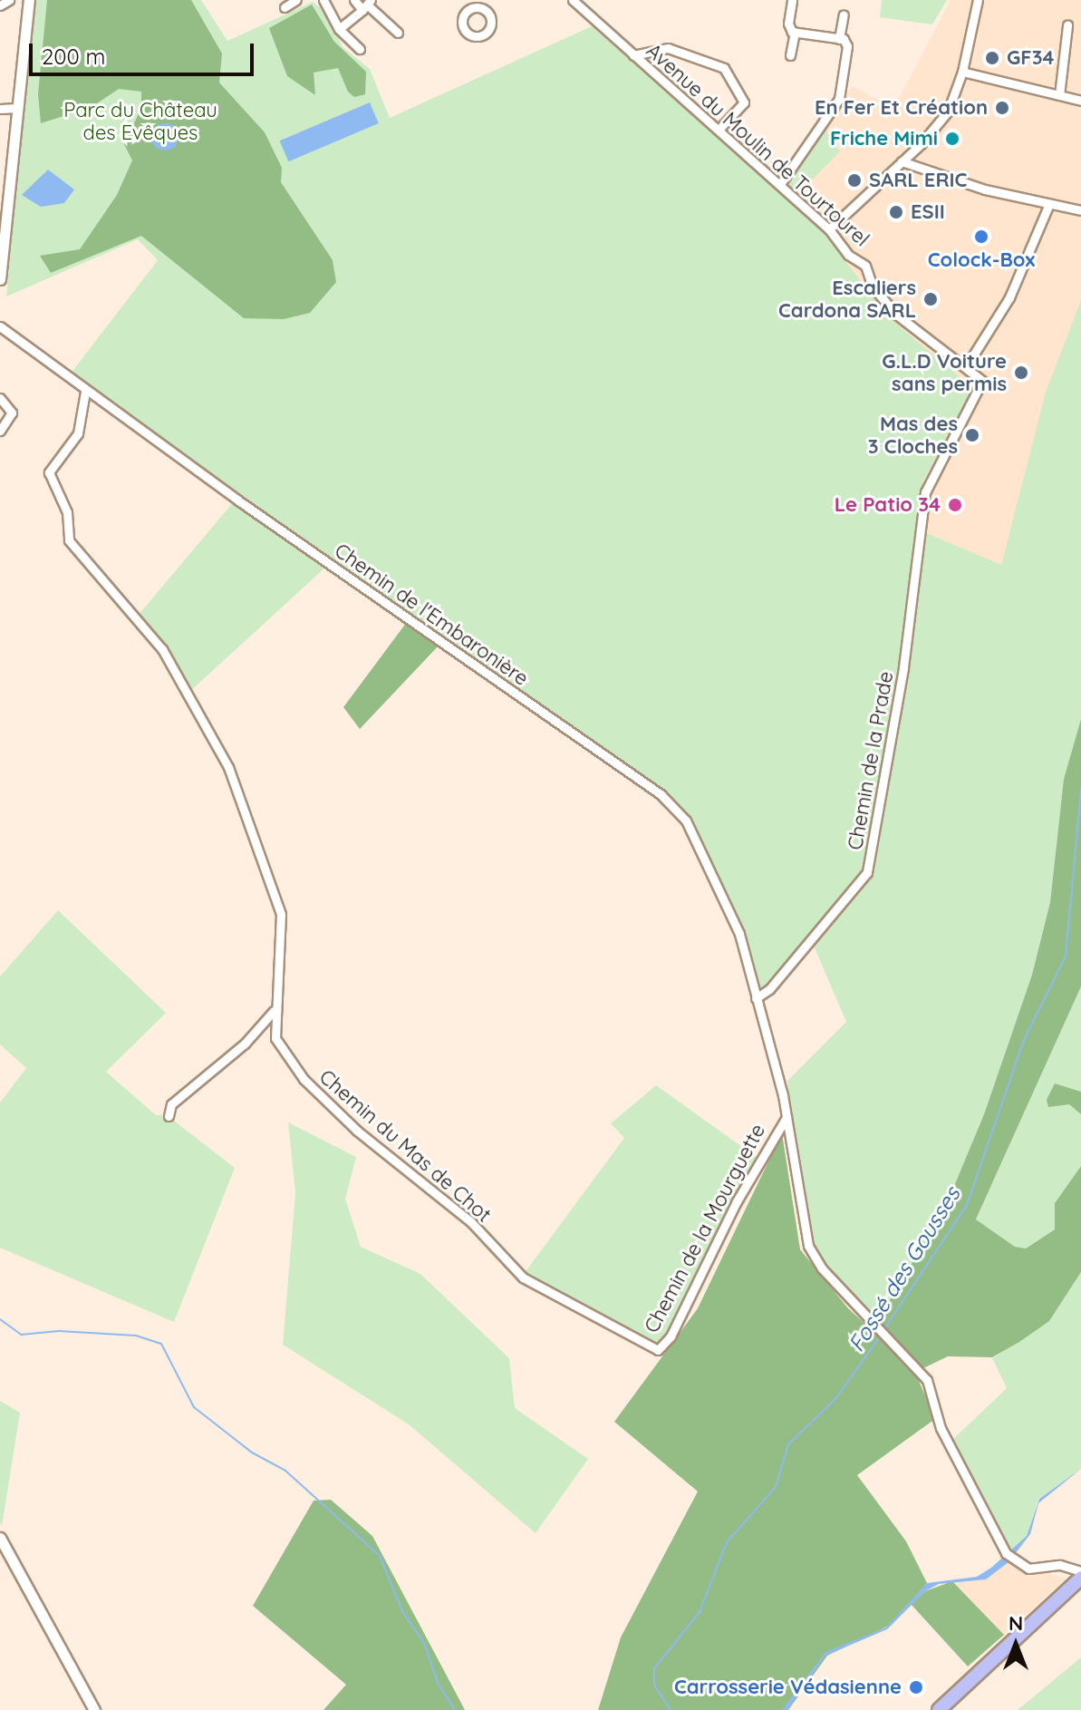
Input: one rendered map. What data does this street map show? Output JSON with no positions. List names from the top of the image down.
{
  "streets": {
    "street": [
      "Avenue du Moulin de Tourtourel",
      "Chemin de l'Embaronière",
      "Chemin de la Prade",
      "Chemin du Mas de Chot",
      "Chemin de la Mourguette"
    ]
  },
  "crossings": [
    ["Avenue du Moulin de Tourtourel", "Chemin de la Prade"],
    ["Chemin de l'Embaronière", "Chemin de la Prade"],
    ["Chemin de l'Embaronière", "Chemin du Mas de Chot"],
    ["Chemin de l'Embaronière", "Chemin de la Mourguette"],
    ["Chemin de la Prade", "Chemin de la Mourguette"],
    ["Chemin du Mas de Chot", "Chemin de la Mourguette"]
  ],
  "water": ["Fossé des Gousses"],
  "parks": ["Parc du Château des Evêques"],
  "places": [
    "GF34",
    "En Fer Et Création",
    "Friche Mimi",
    "SARL ERIC",
    "ESII",
    "Colock-Box",
    "Escaliers Cardona SARL",
    "G.L.D Voiture sans permis",
    "Mas des 3 Cloches",
    "Le Patio 34",
    "Carrosserie Védasienne"
  ],
  "scale_bar": "200 m",
  "north": "top"
}
